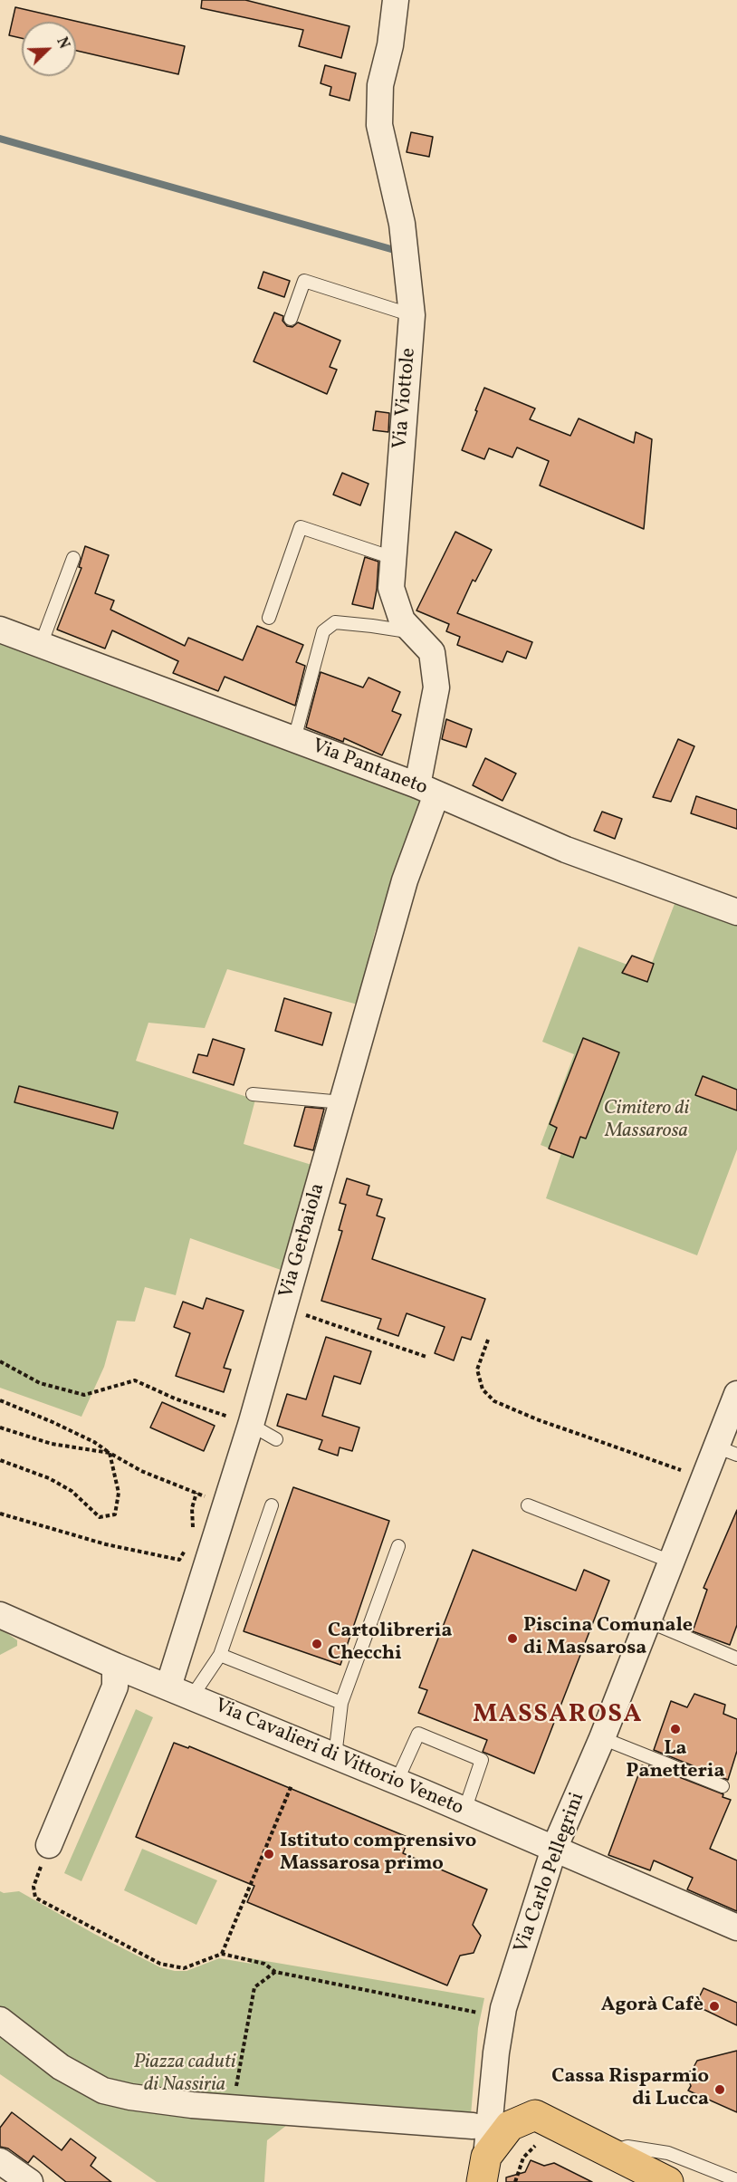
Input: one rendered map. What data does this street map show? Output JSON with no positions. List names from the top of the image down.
{
  "streets": {
    "street": [
      "Via Viottole",
      "Via Pantaneto",
      "Via Gerbaiola",
      "Via Cavalieri di Vittorio Veneto",
      "Via Carlo Pellegrini"
    ]
  },
  "crossings": [
    ["Via Viottole", "Via Pantaneto"],
    ["Via Viottole", "Via Gerbaiola"],
    ["Via Pantaneto", "Via Gerbaiola"],
    ["Via Gerbaiola", "Via Cavalieri di Vittorio Veneto"],
    ["Via Cavalieri di Vittorio Veneto", "Via Carlo Pellegrini"]
  ],
  "districts": ["MASSAROSA"],
  "parks": ["Cimitero di Massarosa", "Piazza caduti di Nassiria"],
  "places": [
    "Piscina Comunale di Massarosa",
    "Cartolibreria Checchi",
    "La Panetteria",
    "Istituto comprensivo Massarosa primo",
    "Agorà Cafè",
    "Cassa Risparmio di Lucca"
  ],
  "north": "top right"
}
